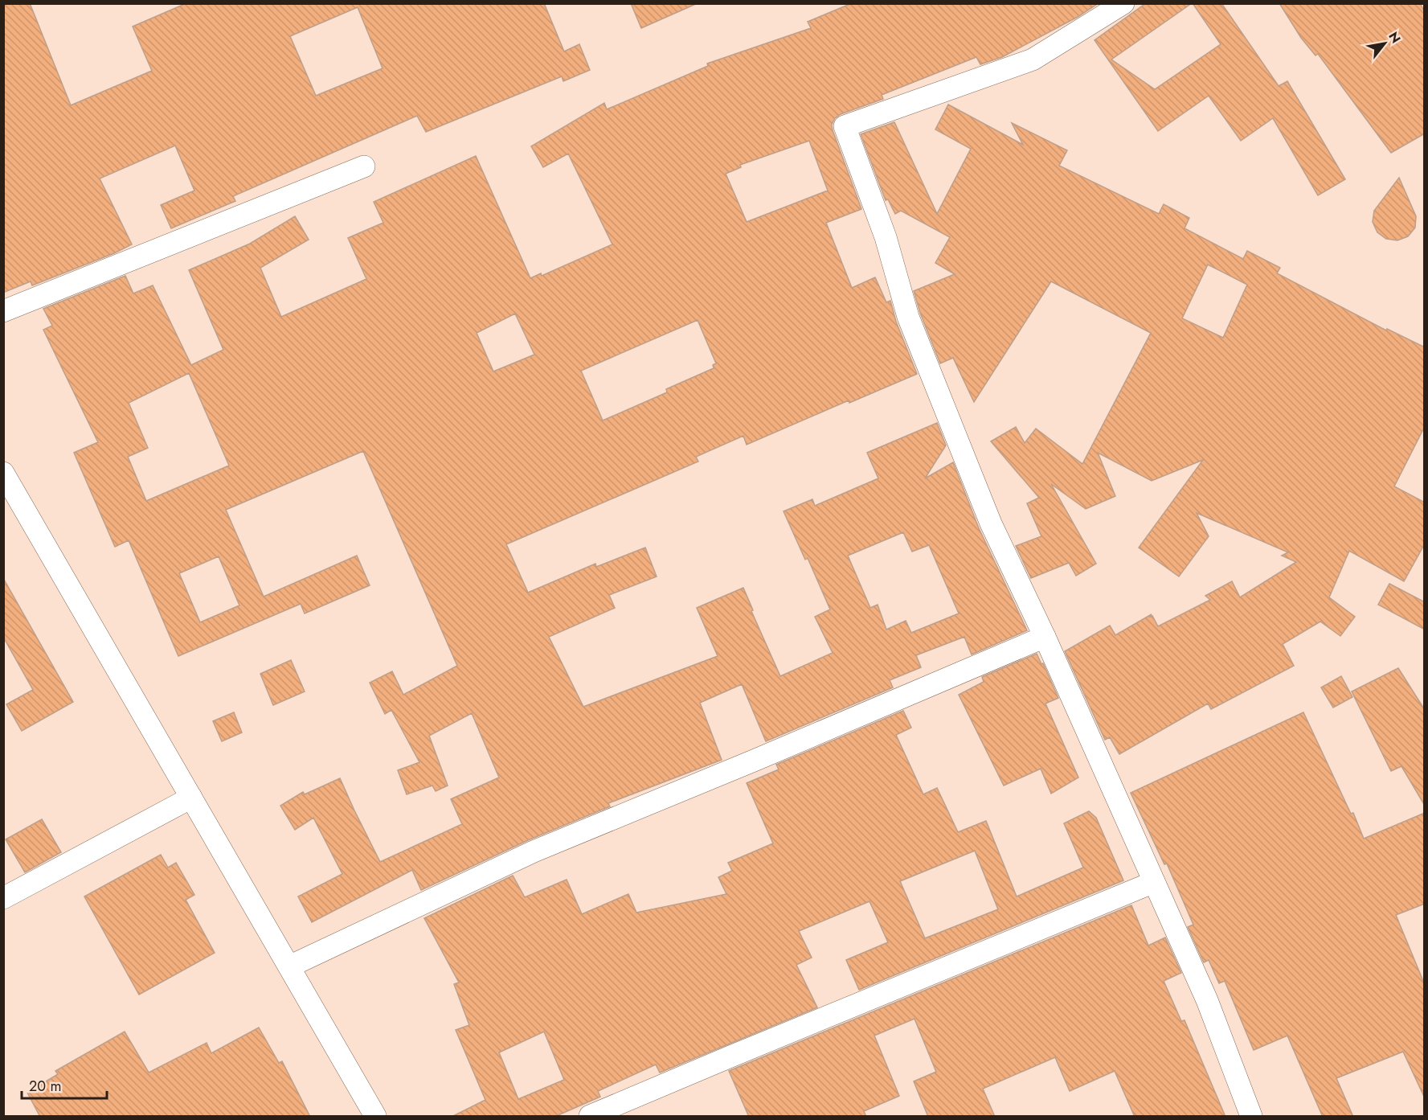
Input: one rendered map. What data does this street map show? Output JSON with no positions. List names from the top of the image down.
{
  "scale_bar": "20 m",
  "north": "top right"
}
